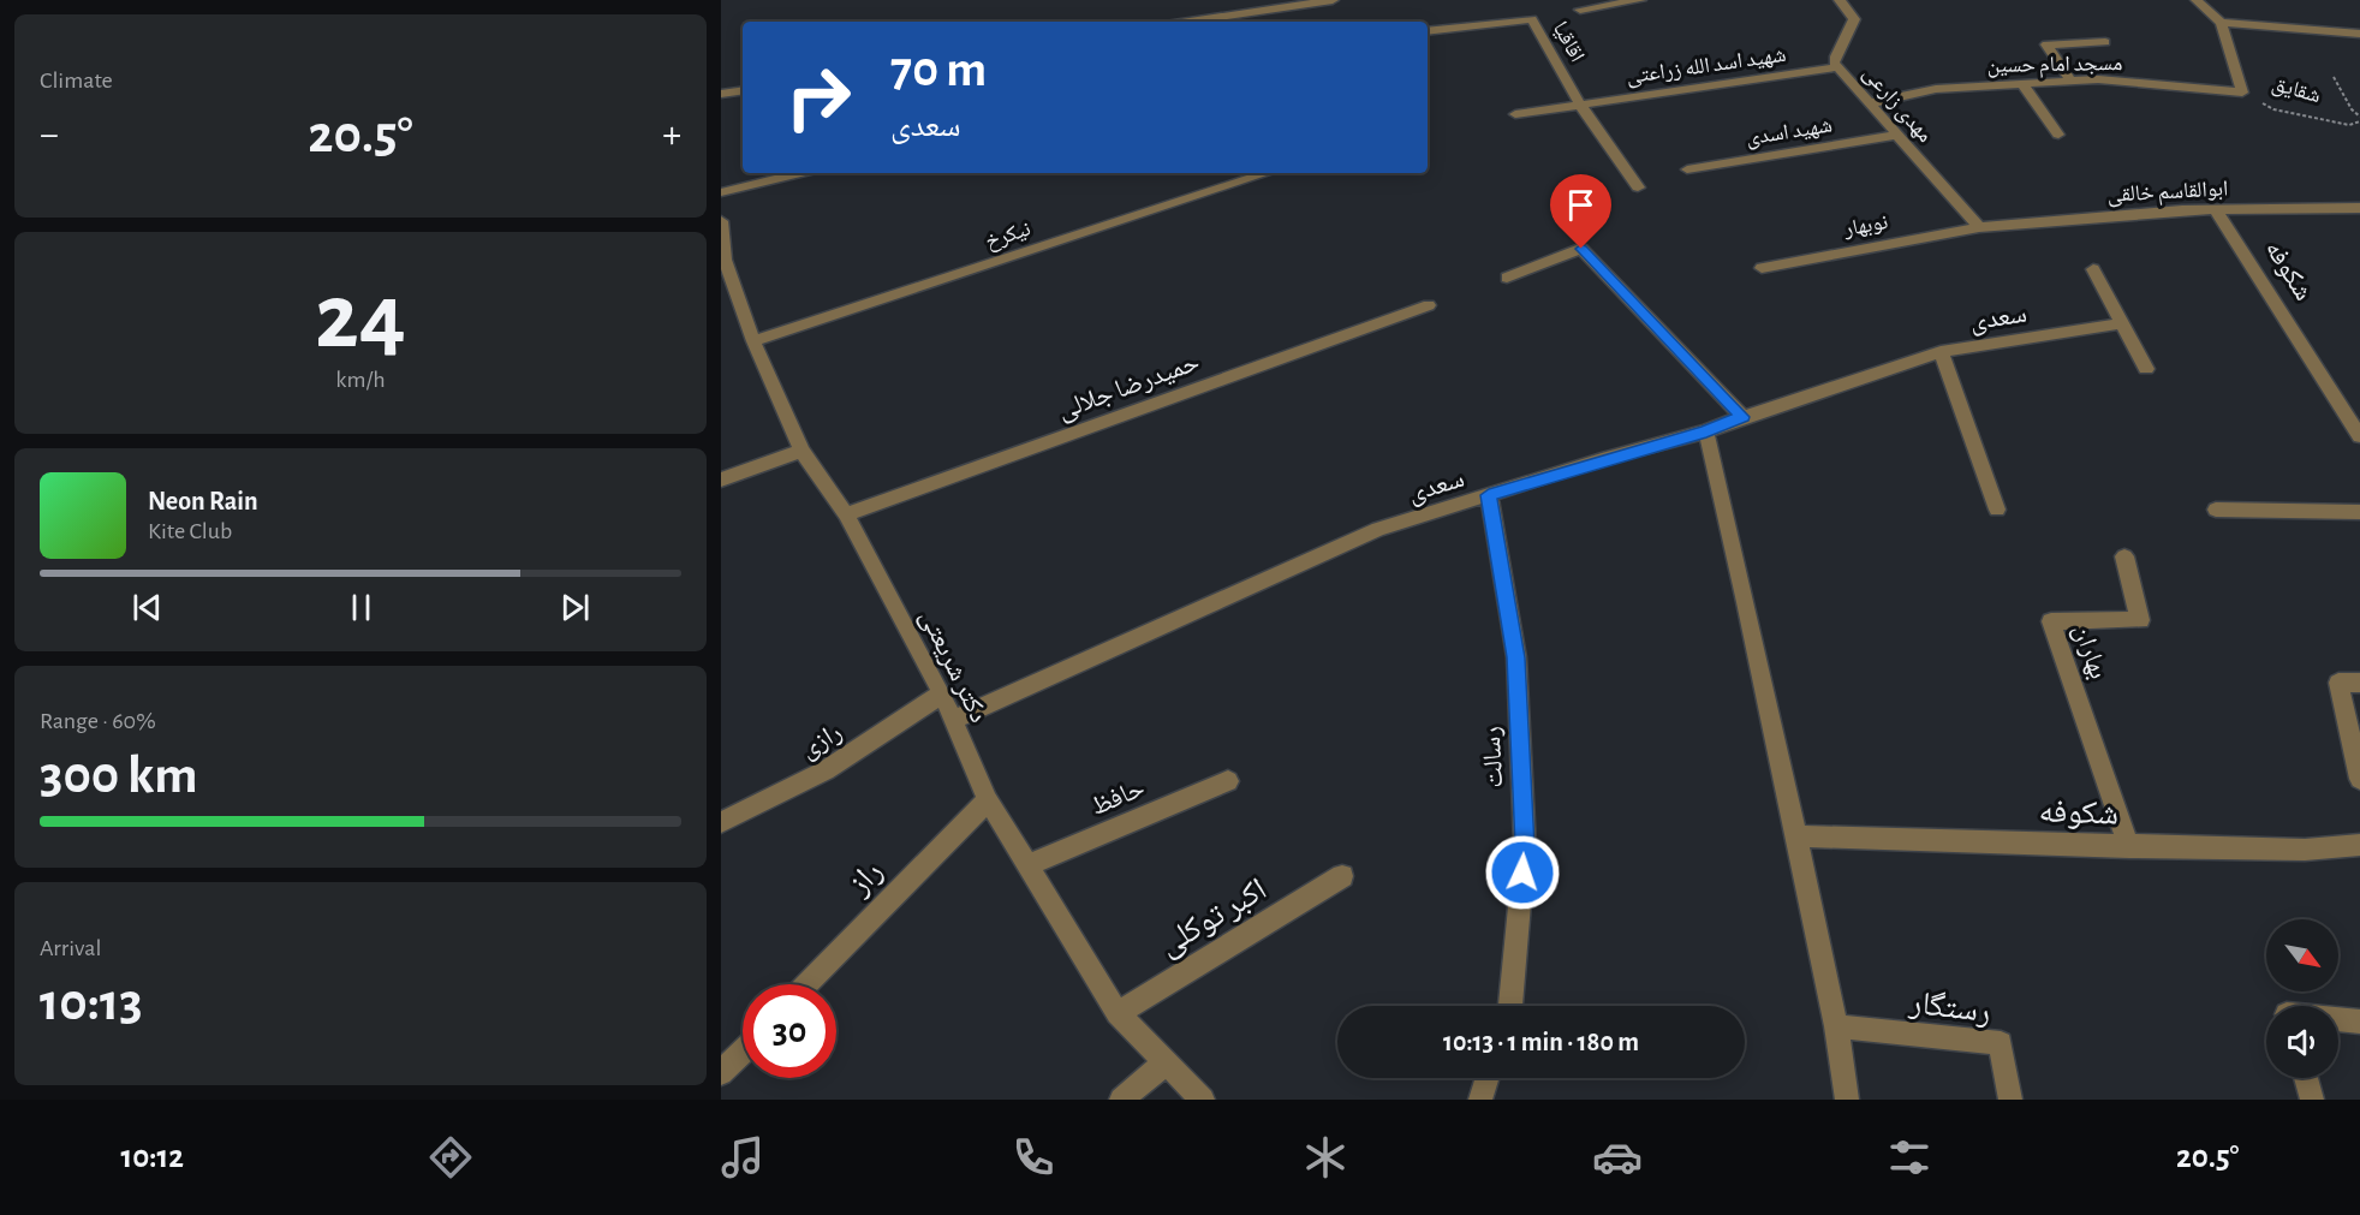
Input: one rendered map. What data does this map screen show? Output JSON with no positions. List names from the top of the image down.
{
  "streets": {
    "street": [
      "اقاقیا",
      "مسجد امام حسین",
      "شهید اسد الله زراعتی",
      "شقایق",
      "مهدی زارعی",
      "شهید اسدی",
      "ابوالقاسم خالقی",
      "نوبهار",
      "نیکرخ",
      "شکوفه",
      "سعدی",
      "حمیدرضا جلالی",
      "بهاران",
      "دکتر شریعتی",
      "رازی",
      "رسالت",
      "حافظ",
      "راز",
      "اکبر توکلی",
      "رستگار"
    ]
  },
  "crossings": [
    ["اقاقیا", "شهید اسد الله زراعتی"],
    ["مسجد امام حسین", "شقایق"],
    ["مسجد امام حسین", "مهدی زارعی"],
    ["شهید اسد الله زراعتی", "مهدی زارعی"],
    ["مهدی زارعی", "شهید اسدی"],
    ["مهدی زارعی", "ابوالقاسم خالقی"],
    ["مهدی زارعی", "نوبهار"],
    ["ابوالقاسم خالقی", "نوبهار"],
    ["ابوالقاسم خالقی", "شکوفه"],
    ["نیکرخ", "دکتر شریعتی"],
    ["شکوفه", "بهاران"],
    ["سعدی", "دکتر شریعتی"],
    ["سعدی", "رسالت"],
    ["حمیدرضا جلالی", "دکتر شریعتی"],
    ["دکتر شریعتی", "رازی"],
    ["دکتر شریعتی", "حافظ"],
    ["دکتر شریعتی", "راز"],
    ["دکتر شریعتی", "اکبر توکلی"]
  ],
  "north": "bottom right",
  "page": {
    "tile": [
      "Climate",
      ["24", "km/h"],
      ["Range · 60%", "300 km"],
      ["Arrival", "10:13"]
    ],
    "turn": ["70 m", "سعدی"],
    "heat": ["−", "20.5°", "+"],
    "song": ["Neon Rain", "Kite Club"],
    "limit": "30",
    "trip": "10:13 · 1 min · 180 m",
    "tabs": ["10:12", "20.5°"]
  }
}
